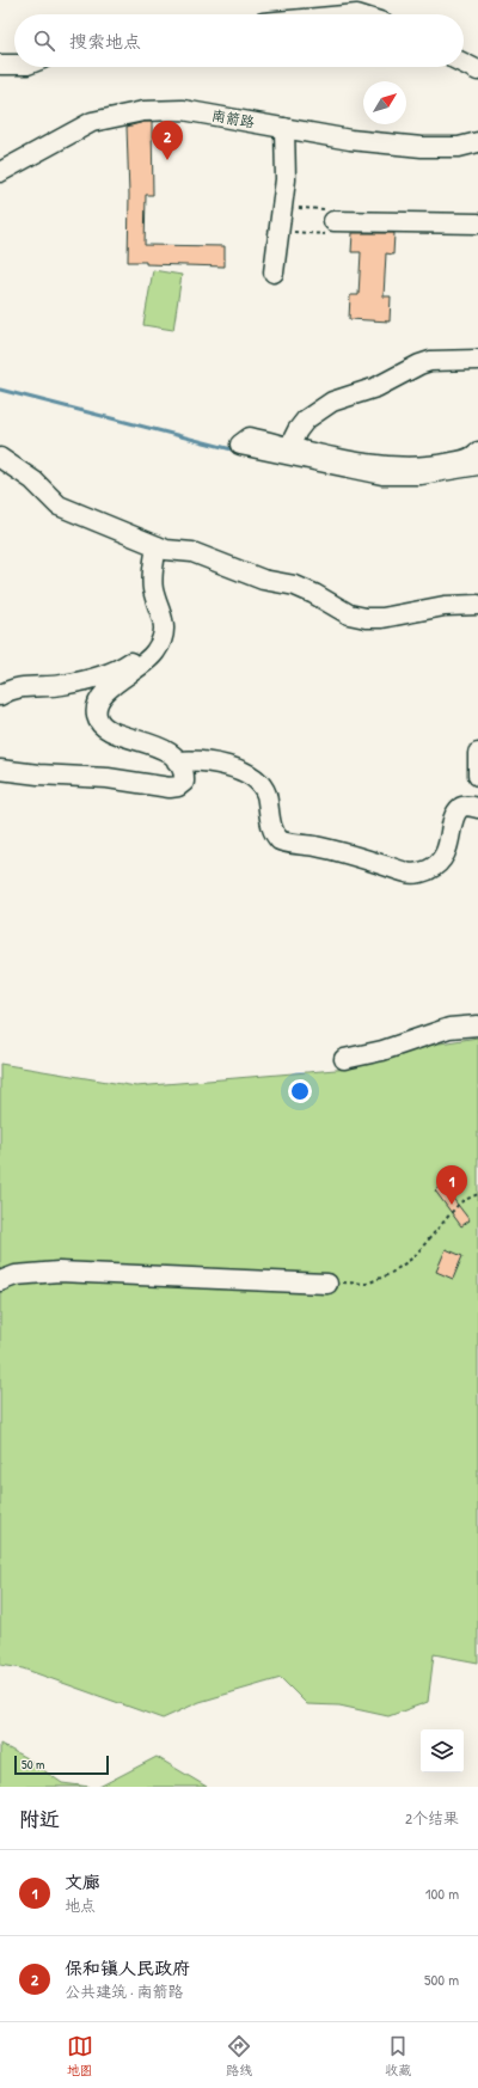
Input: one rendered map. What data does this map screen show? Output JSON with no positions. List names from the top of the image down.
{
  "streets": {
    "street": ["南箭路"]
  },
  "scale_bar": "50 m",
  "north": "top right",
  "page": {
    "search": "搜索地点",
    "pins": ["2", "1"],
    "scale": "50 m",
    "heading": ["附近", "2个结果"],
    "list": [
      {
        "mark": "1",
        "name": "文廊",
        "note": "地点",
        "value": "100 m"
      },
      {
        "mark": "2",
        "name": "保和镇人民政府",
        "note": "公共建筑 · 南箭路",
        "value": "500 m"
      }
    ],
    "nav": ["地图", "路线", "收藏"]
  }
}
